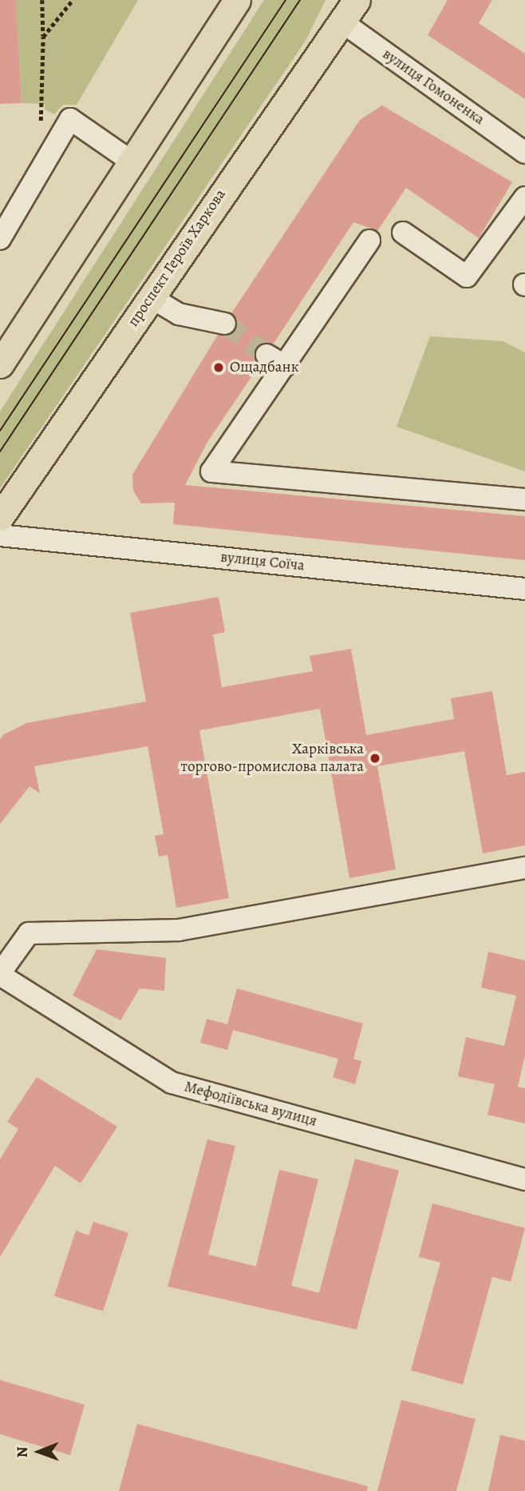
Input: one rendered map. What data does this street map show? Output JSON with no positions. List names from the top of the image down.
{
  "streets": {
    "main road": ["проспект Героїв Харкова"],
    "street": ["вулиця Гомоненка", "вулиця Соїча", "Мефодіївська вулиця"]
  },
  "crossings": [
    ["вулиця Гомоненка", "проспект Героїв Харкова"]
  ],
  "places": ["Ощадбанк", "Харківська торгово-промислова палата"],
  "north": "left"
}
